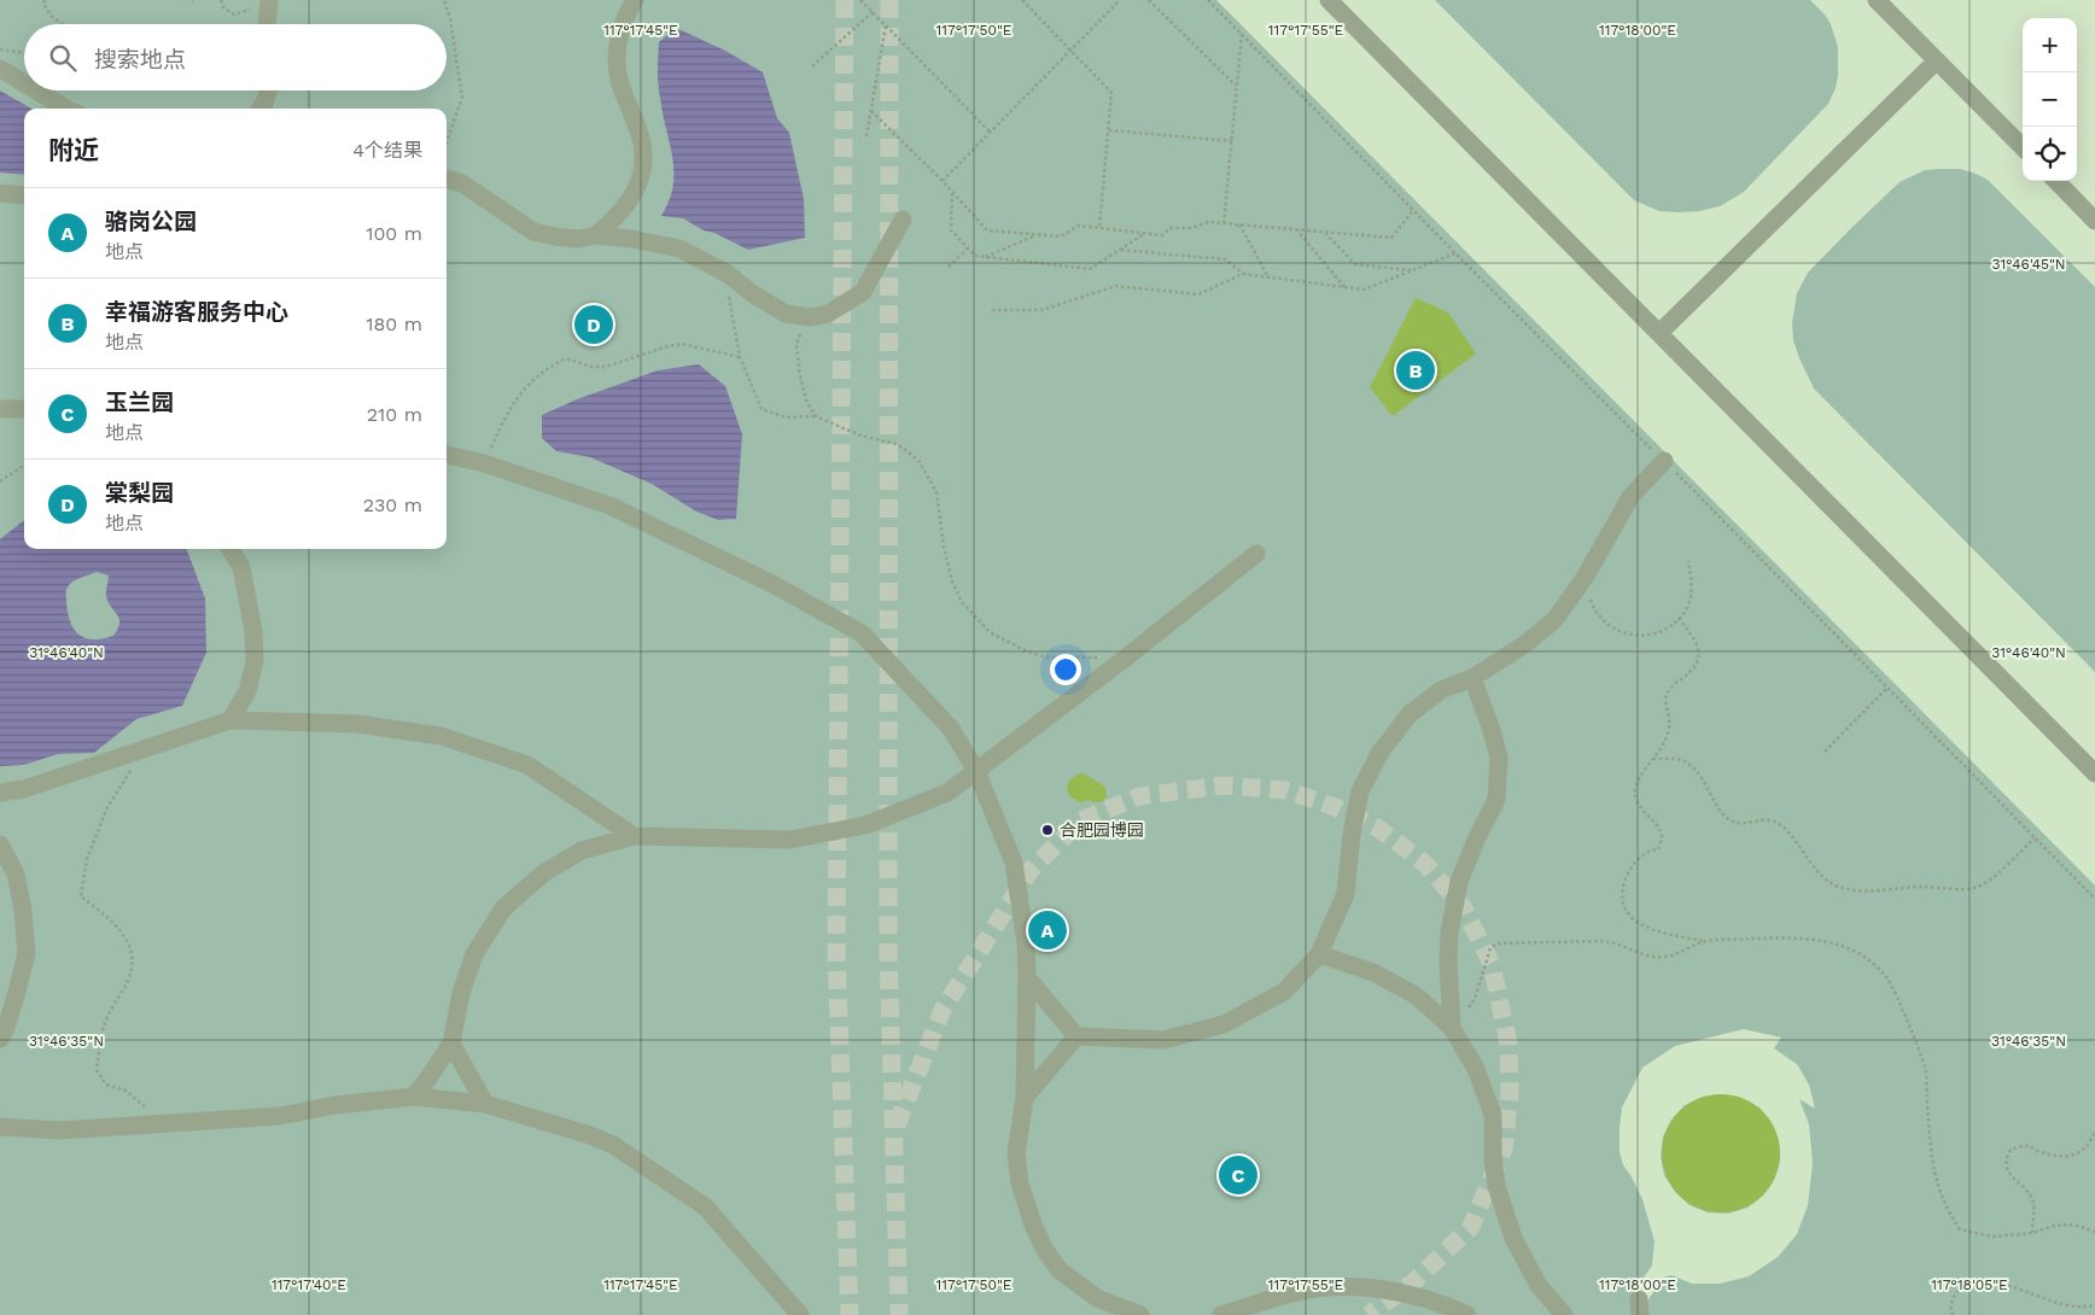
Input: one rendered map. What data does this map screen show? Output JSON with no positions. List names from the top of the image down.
{
  "places": ["合肥园博园"],
  "page": {
    "map_buttons": ["+", "−"],
    "search": "搜索地点",
    "heading": ["附近", "4个结果"],
    "list": [
      {
        "mark": "A",
        "name": "骆岗公园",
        "note": "地点",
        "value": "100 m"
      },
      {
        "mark": "B",
        "name": "幸福游客服务中心",
        "note": "地点",
        "value": "180 m"
      },
      {
        "mark": "C",
        "name": "玉兰园",
        "note": "地点",
        "value": "210 m"
      },
      {
        "mark": "D",
        "name": "棠梨园",
        "note": "地点",
        "value": "230 m"
      }
    ],
    "pins": [
      "D",
      "B",
      "A",
      "C"
    ]
  },
  "coordinates": [
    "117°17'45\"E",
    "117°17'50\"E",
    "117°17'55\"E",
    "117°18'00\"E",
    "31°46'45\"N",
    "31°46'40\"N",
    "31°46'35\"N",
    "117°17'40\"E",
    "117°18'05\"E"
  ]
}
